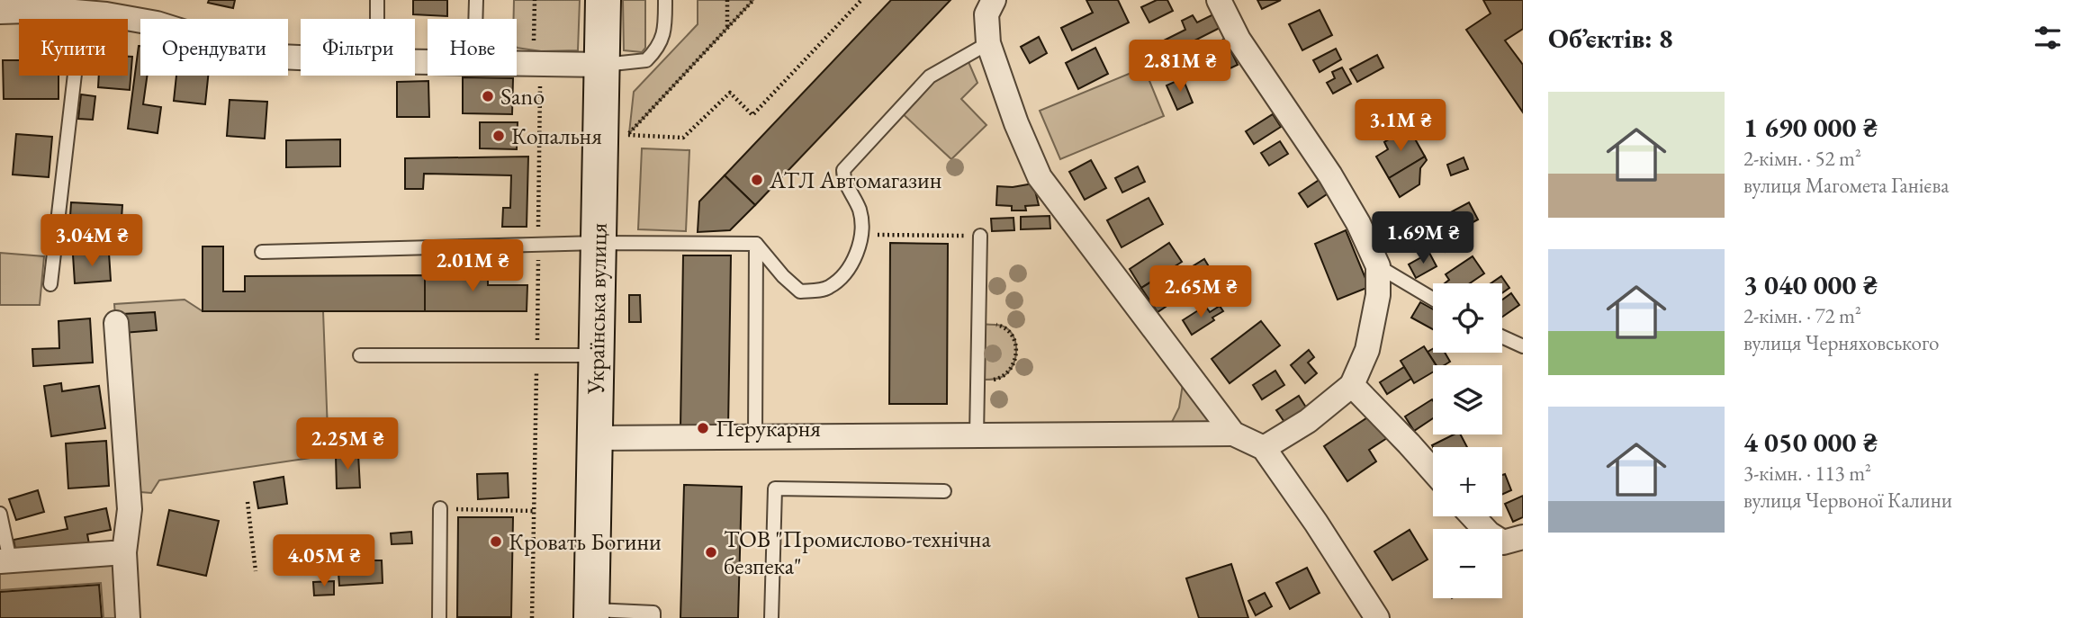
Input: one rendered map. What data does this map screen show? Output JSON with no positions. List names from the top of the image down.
{
  "streets": {
    "main road": ["Українська вулиця"]
  },
  "places": [
    "Sano",
    "Копальня",
    "АТЛ Автомагазин",
    "Перукарня",
    "Кровать Богини",
    "ТОВ \"Промислово-технічна безпека\""
  ],
  "page": {
    "heading": "Об’єктів: 8",
    "chip": [
      "Купити",
      "Орендувати",
      "Фільтри",
      "Нове"
    ],
    "price": [
      "2.81M ₴",
      "3.1M ₴",
      "1.69M ₴",
      "3.04M ₴",
      "2.01M ₴",
      "2.65M ₴",
      "2.25M ₴",
      "4.05M ₴"
    ],
    "list": [
      {
        "name": "1 690 000 ₴",
        "note": "2-кімн. · 52 m² · вулиця Магомета Ганієва"
      },
      {
        "name": "3 040 000 ₴",
        "note": "2-кімн. · 72 m² · вулиця Черняховського"
      },
      {
        "name": "4 050 000 ₴",
        "note": "3-кімн. · 113 m² · вулиця Червоної Калини"
      }
    ],
    "map_buttons": ["+", "−"]
  }
}
